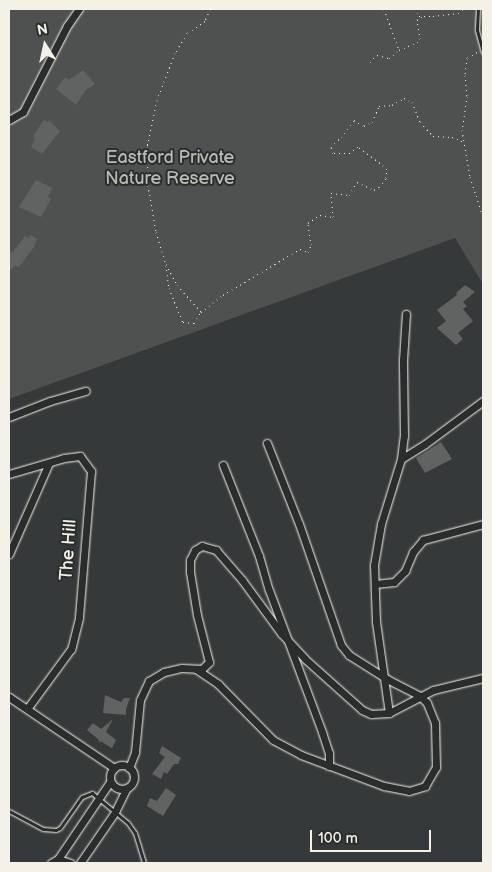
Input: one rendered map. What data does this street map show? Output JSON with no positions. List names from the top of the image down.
{
  "streets": {
    "street": ["The Hill"]
  },
  "parks": ["Eastford Private Nature Reserve"],
  "scale_bar": "100 m",
  "north": "top"
}
